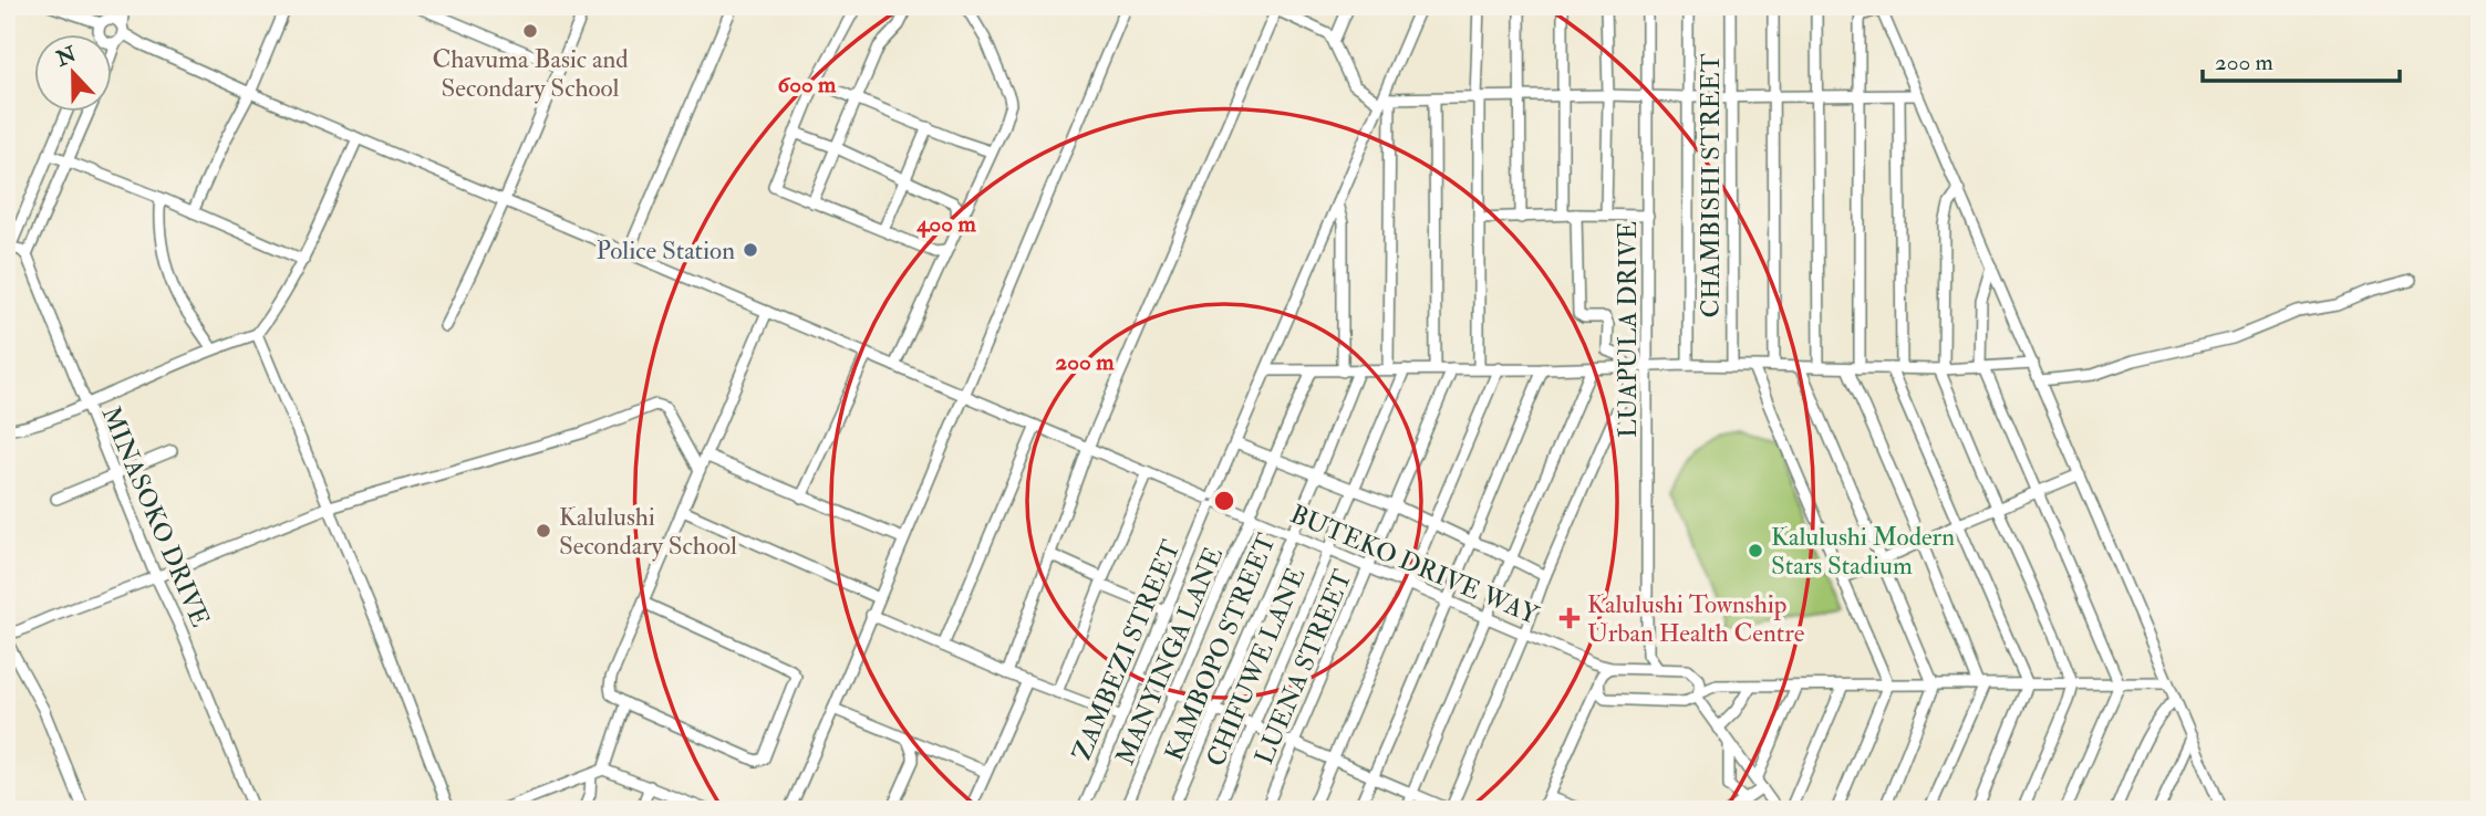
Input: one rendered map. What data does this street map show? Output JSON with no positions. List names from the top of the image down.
{
  "streets": {
    "street": [
      "CHAMBISHI STREET",
      "LUAPULA DRIVE",
      "MINASOKO DRIVE",
      "BUTEKO DRIVE WAY",
      "KAMBOPO STREET",
      "ZAMBEZI STREET",
      "MANYINGA LANE",
      "CHIFUWE LANE",
      "LUENA STREET"
    ]
  },
  "crossings": [
    ["BUTEKO DRIVE WAY", "KAMBOPO STREET"],
    ["BUTEKO DRIVE WAY", "ZAMBEZI STREET"],
    ["BUTEKO DRIVE WAY", "MANYINGA LANE"],
    ["BUTEKO DRIVE WAY", "CHIFUWE LANE"],
    ["BUTEKO DRIVE WAY", "LUENA STREET"]
  ],
  "places": {
    "other": [
      "Chavuma Basic and Secondary School",
      "Police Station",
      "Kalulushi Secondary School",
      "Kalulushi Modern Stars Stadium"
    ],
    "health": ["Kalulushi Township Urban Health Centre"]
  },
  "scale_bar": "200 m",
  "north": "top",
  "rings": ["600 m", "400 m", "200 m"]
}
